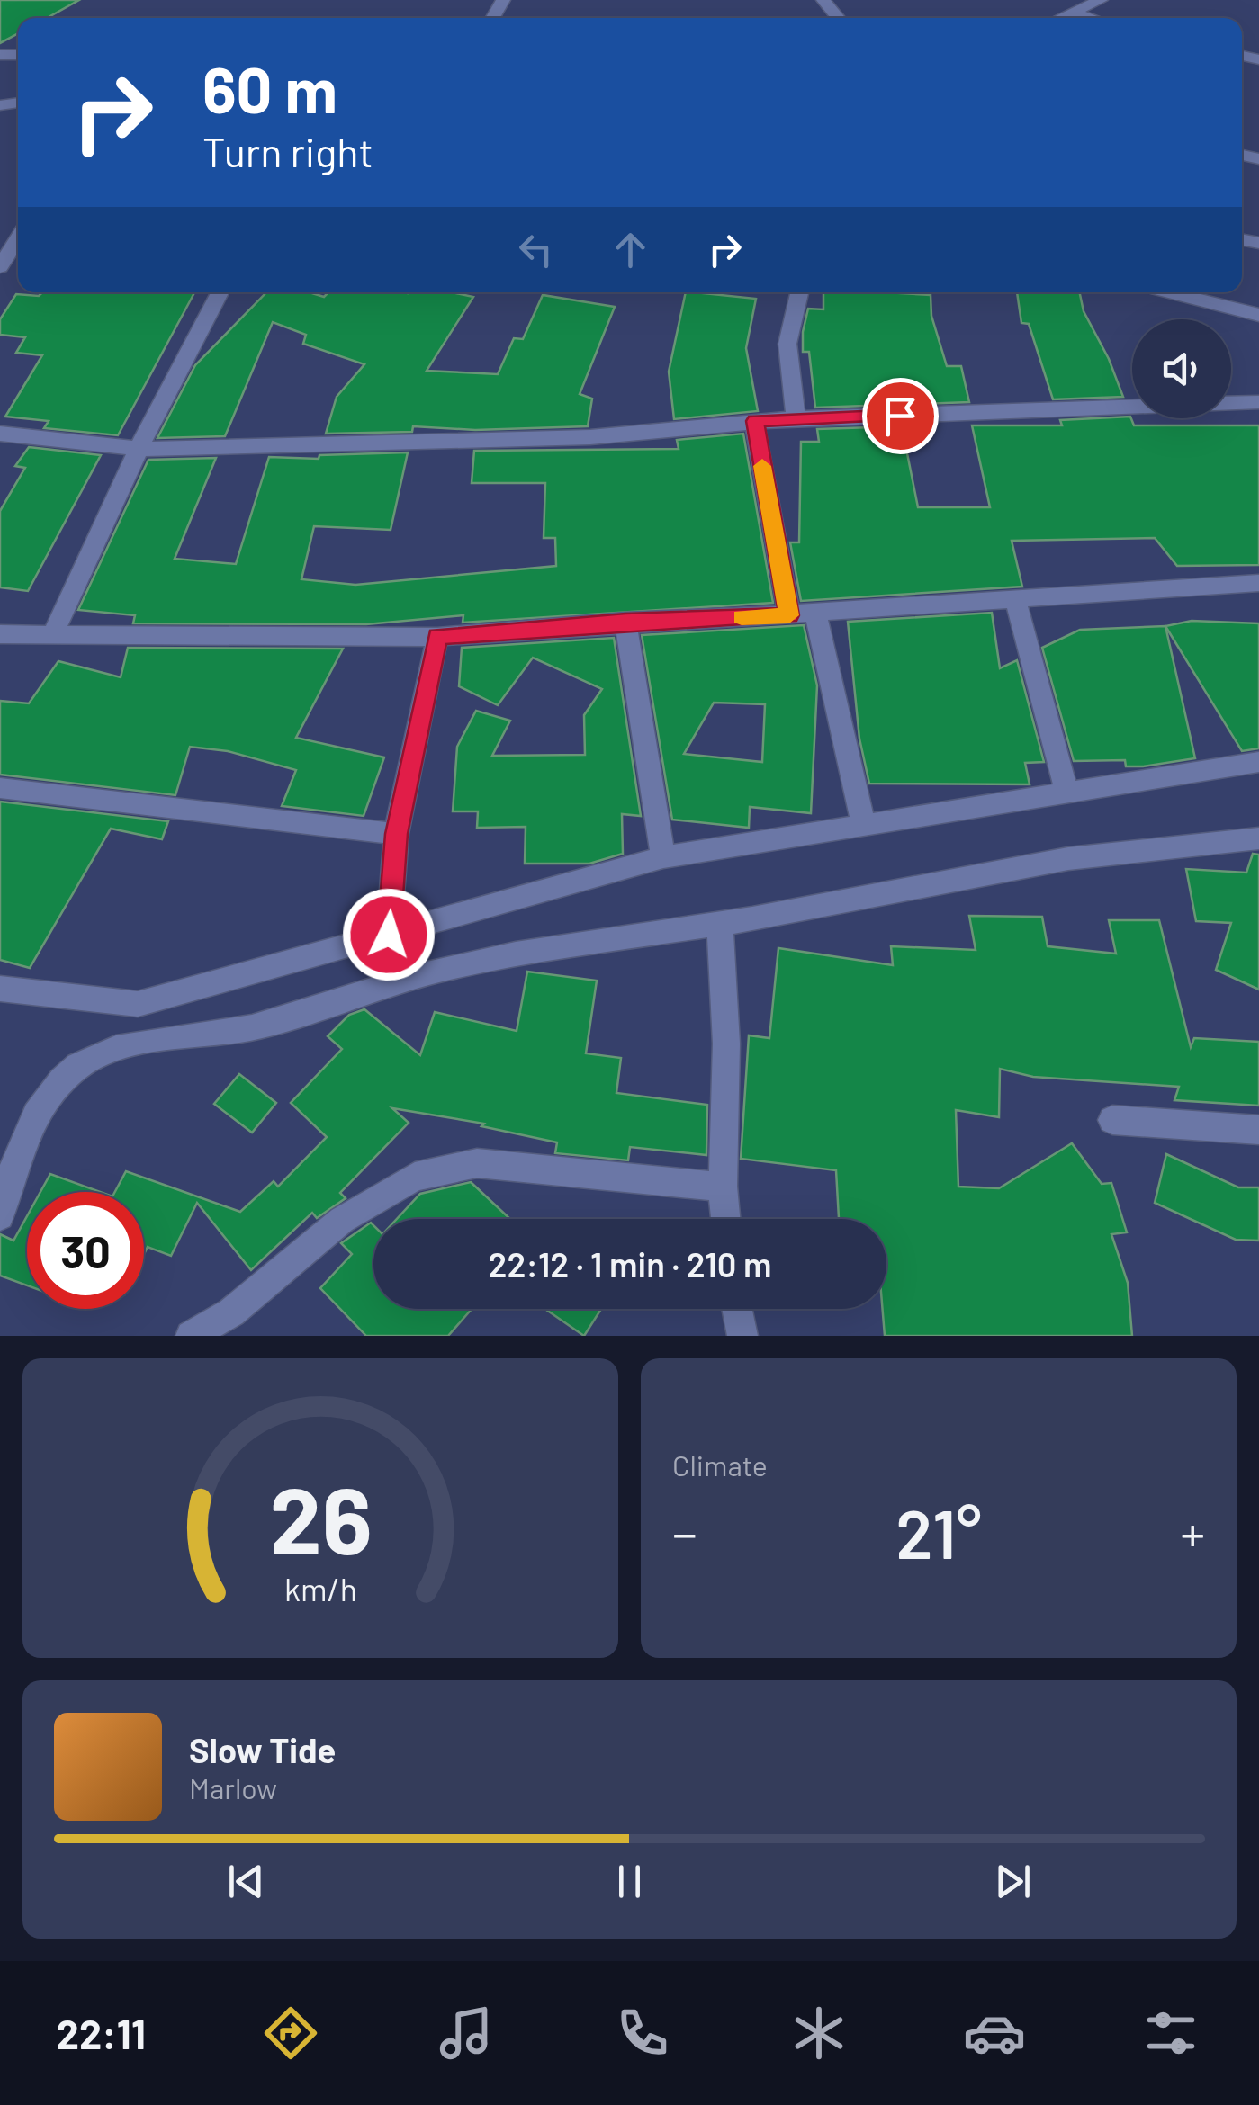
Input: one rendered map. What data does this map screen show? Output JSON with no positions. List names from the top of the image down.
{
  "page": {
    "turn": ["60 m", "Turn right"],
    "limit": "30",
    "trip": "22:12 · 1 min · 210 m",
    "tile": "Climate",
    "heat": ["−", "21°", "+"],
    "song": ["Slow Tide", "Marlow"],
    "tabs": "22:11",
    "gauge": ["26", "km/h"]
  }
}
